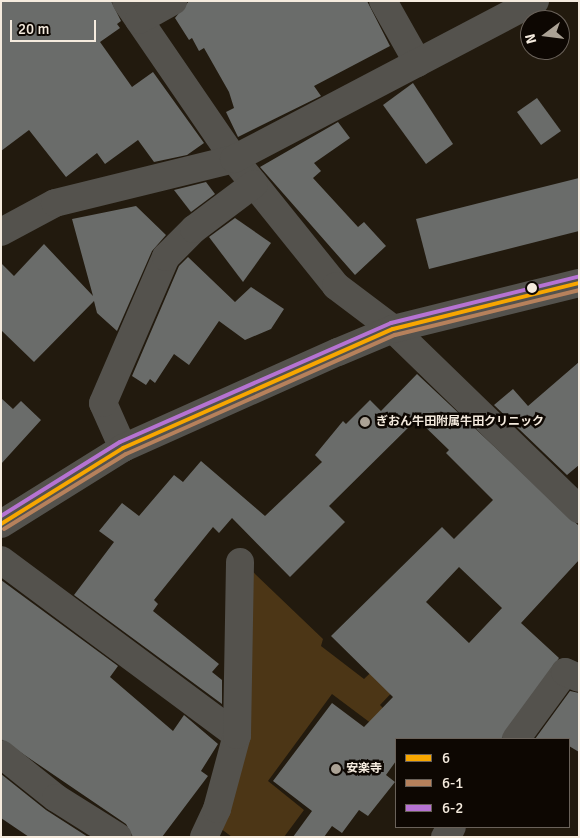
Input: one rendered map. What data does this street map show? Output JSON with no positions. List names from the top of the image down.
{
  "places": ["ぎおん牛田附属牛田クリニック", "安楽寺"],
  "lines": ["transit line 6-2", "transit line 6", "transit line 6-1"],
  "legend": ["6", "6-1", "6-2"],
  "scale_bar": "20 m",
  "north": "left"
}
